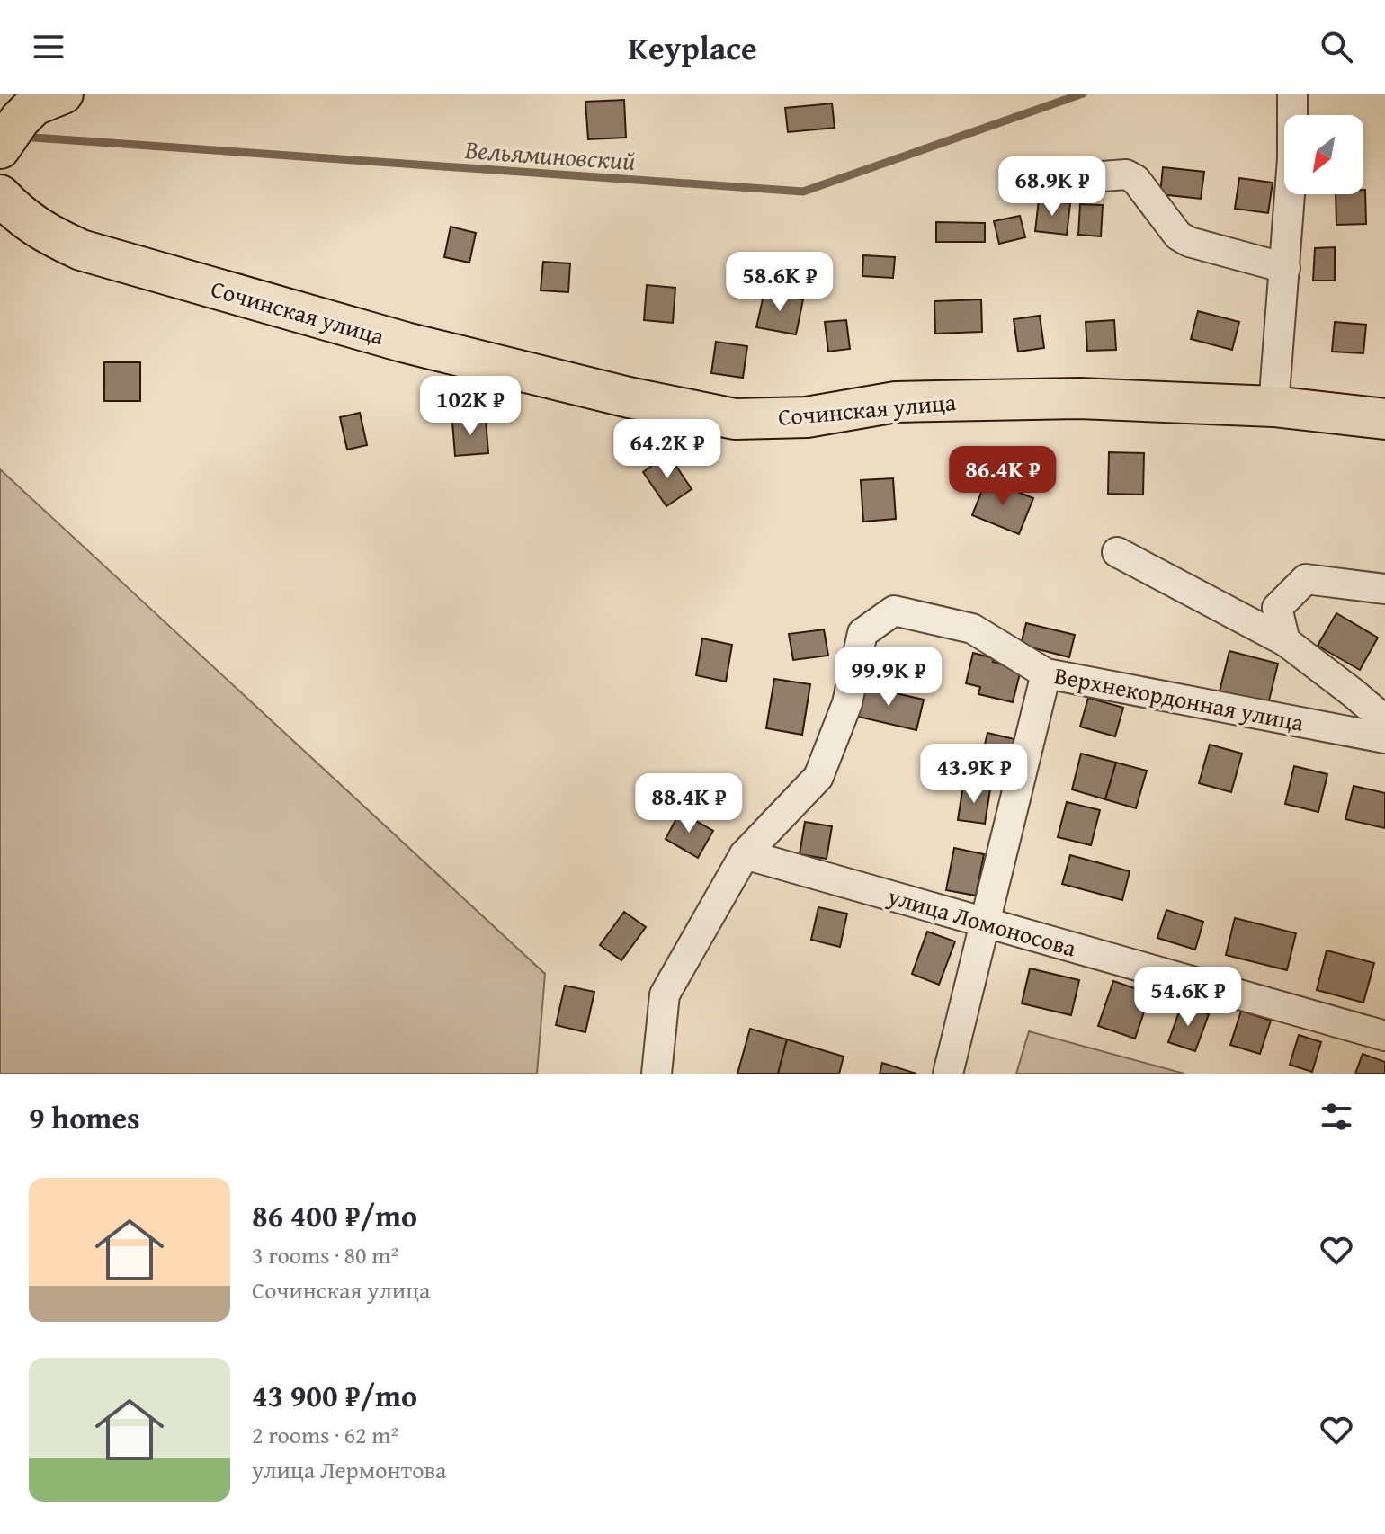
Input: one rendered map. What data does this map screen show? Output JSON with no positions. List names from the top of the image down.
{
  "streets": {
    "highway": ["Сочинская улица"],
    "street": ["Верхнекордонная улица", "улица Ломоносова"]
  },
  "crossings": [
    ["Верхнекордонная улица", "улица Ломоносова"]
  ],
  "water": ["Вельяминовский"],
  "north": "bottom left",
  "page": {
    "header": "Keyplace",
    "price": [
      "68.9K ₽",
      "58.6K ₽",
      "102K ₽",
      "64.2K ₽",
      "86.4K ₽",
      "99.9K ₽",
      "43.9K ₽",
      "88.4K ₽",
      "54.6K ₽"
    ],
    "heading": "9 homes",
    "list": [
      {
        "name": "86 400 ₽/mo",
        "note": "3 rooms · 80 m² · Сочинская улица"
      },
      {
        "name": "43 900 ₽/mo",
        "note": "2 rooms · 62 m² · улица Лермонтова"
      }
    ]
  }
}
